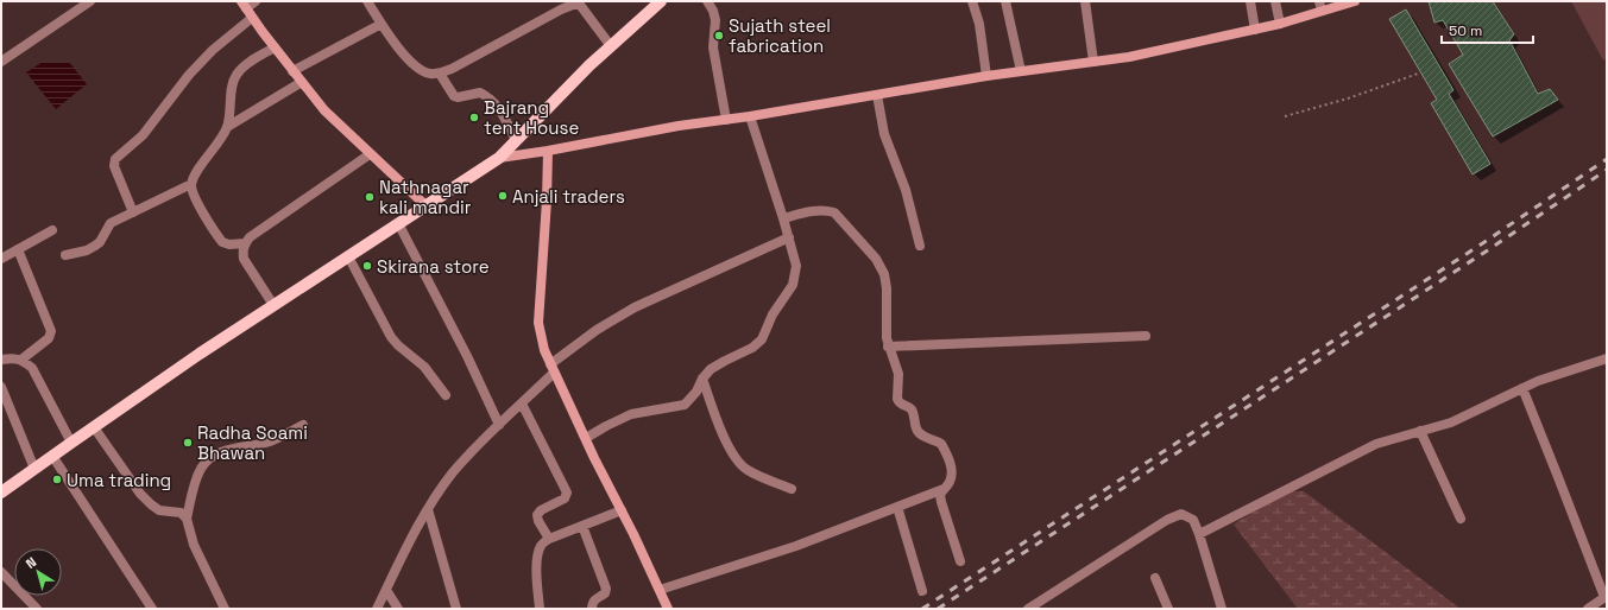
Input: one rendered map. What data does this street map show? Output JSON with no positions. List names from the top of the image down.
{
  "places": [
    "Sujath steel fabrication",
    "Bajrang tent House",
    "Anjali traders",
    "Nathnagar kali mandir",
    "Skirana store",
    "Radha Soami Bhawan",
    "Uma trading"
  ],
  "scale_bar": "50 m",
  "north": "top left"
}
